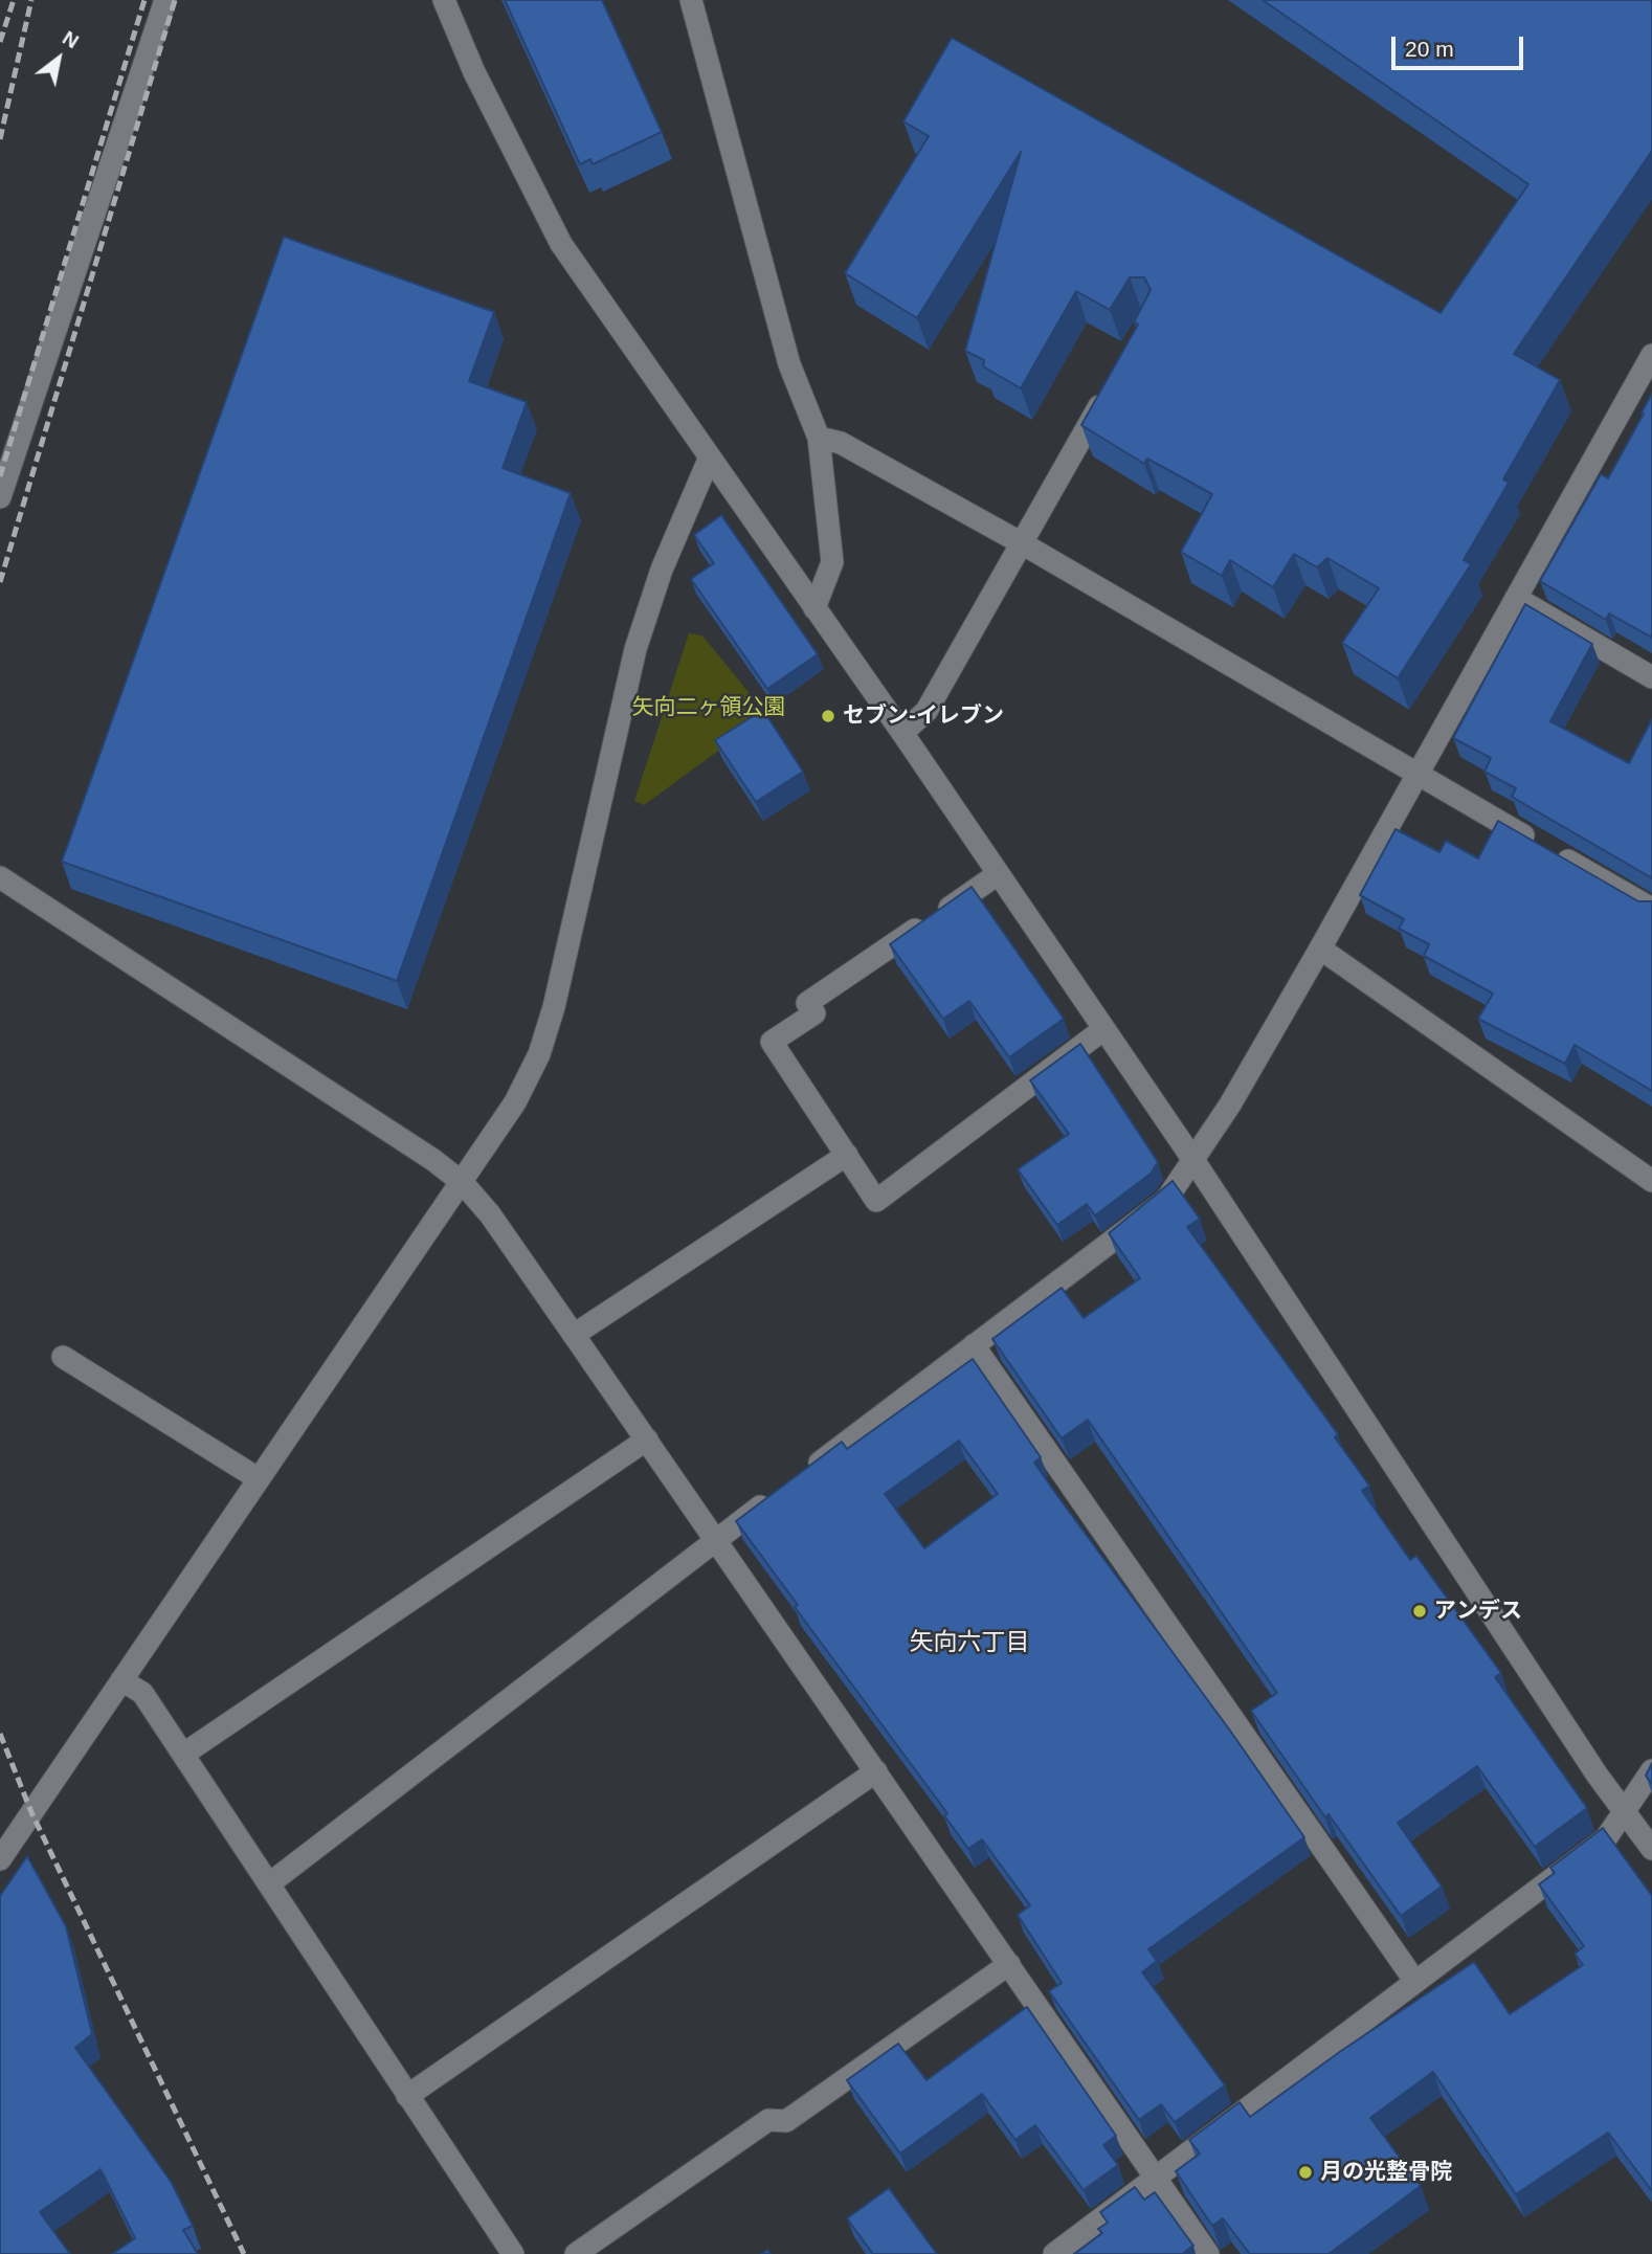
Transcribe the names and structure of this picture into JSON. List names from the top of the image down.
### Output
{
  "districts": ["矢向六丁目"],
  "parks": ["矢向二ヶ領公園"],
  "places": ["セブン-イレブン", "アンデス", "月の光整骨院"],
  "scale_bar": "20 m",
  "north": "top right"
}
